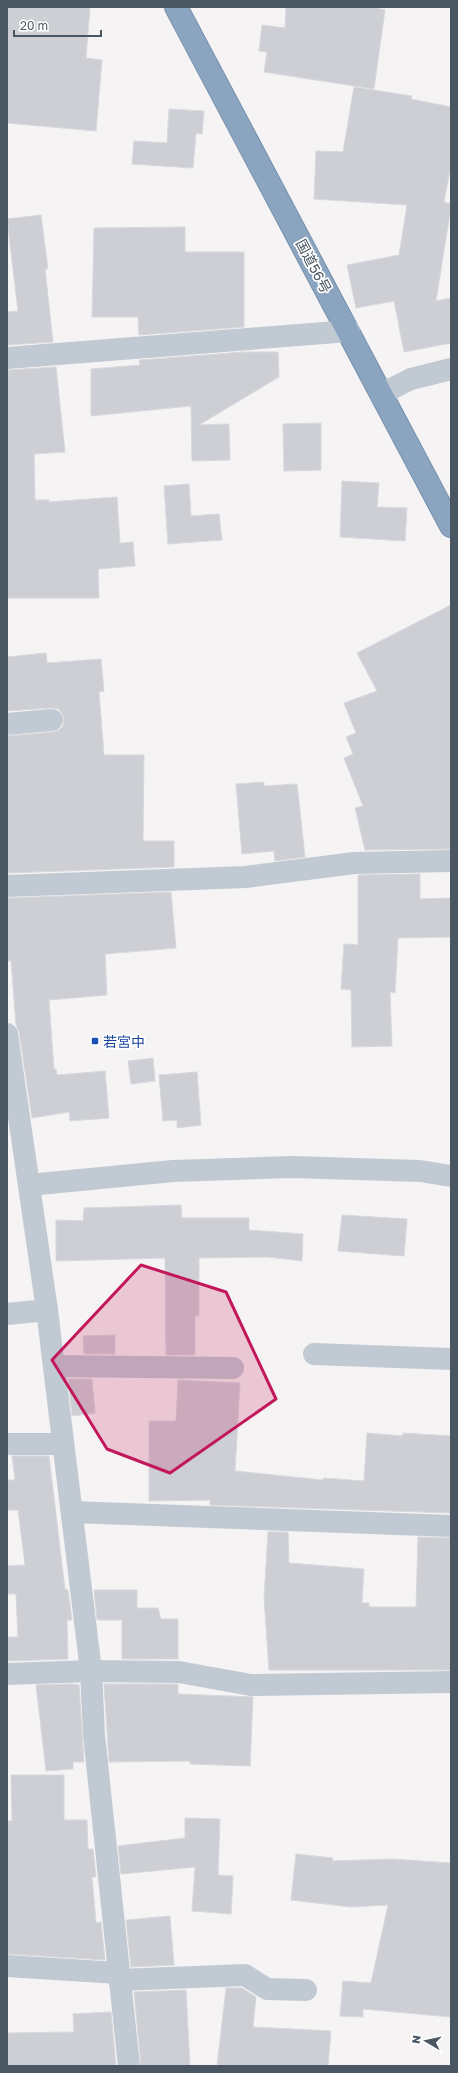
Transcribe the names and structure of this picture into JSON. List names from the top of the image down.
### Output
{
  "streets": {
    "highway": ["国道56号"]
  },
  "places": {
    "transit": ["若宮中"]
  },
  "scale_bar": "20 m",
  "north": "left"
}
